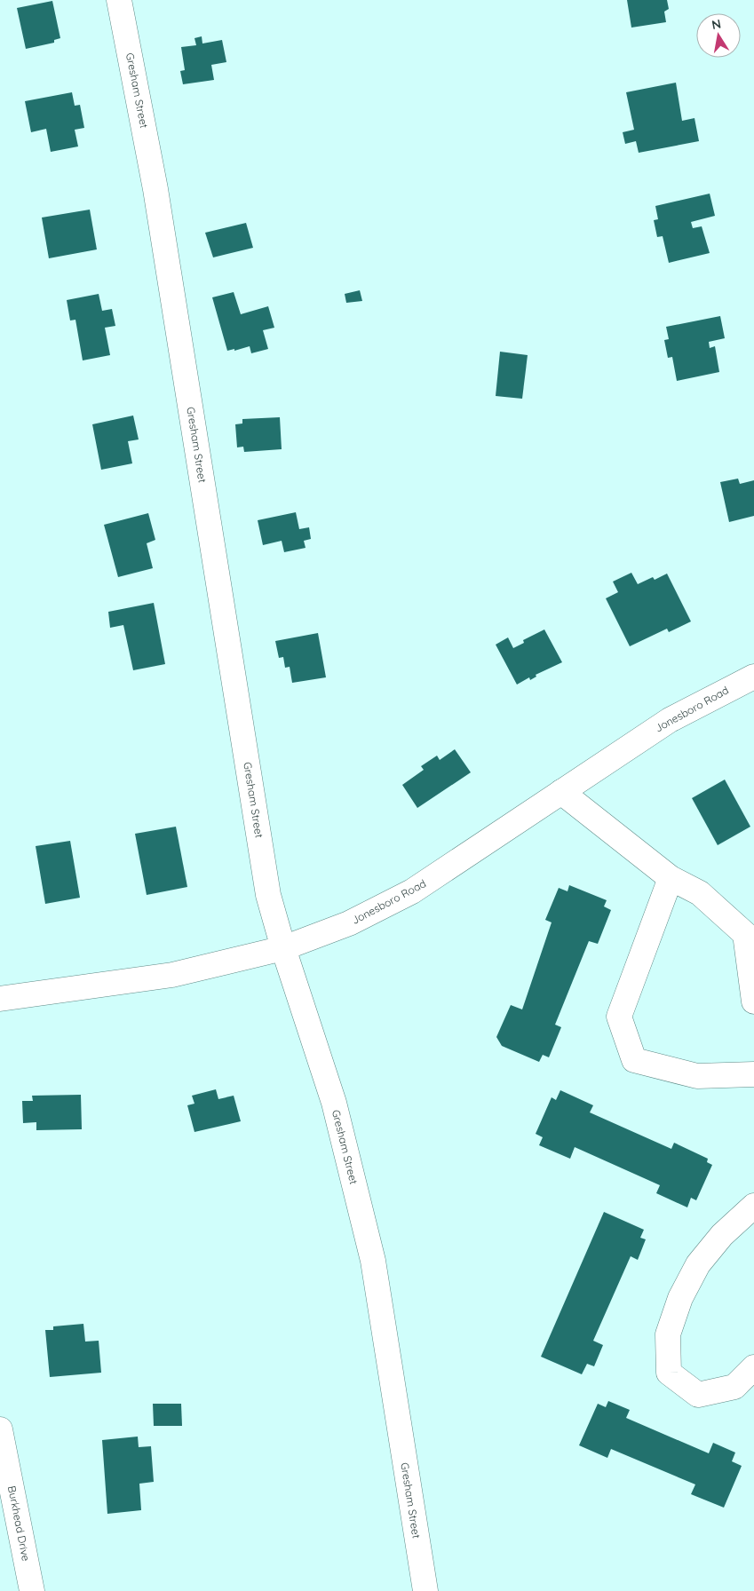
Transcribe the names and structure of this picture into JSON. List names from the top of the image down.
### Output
{
  "streets": {
    "street": ["Gresham Street", "Jonesboro Road", "Burkhead Drive"]
  },
  "crossings": [
    ["Gresham Street", "Jonesboro Road"]
  ],
  "north": "top"
}
